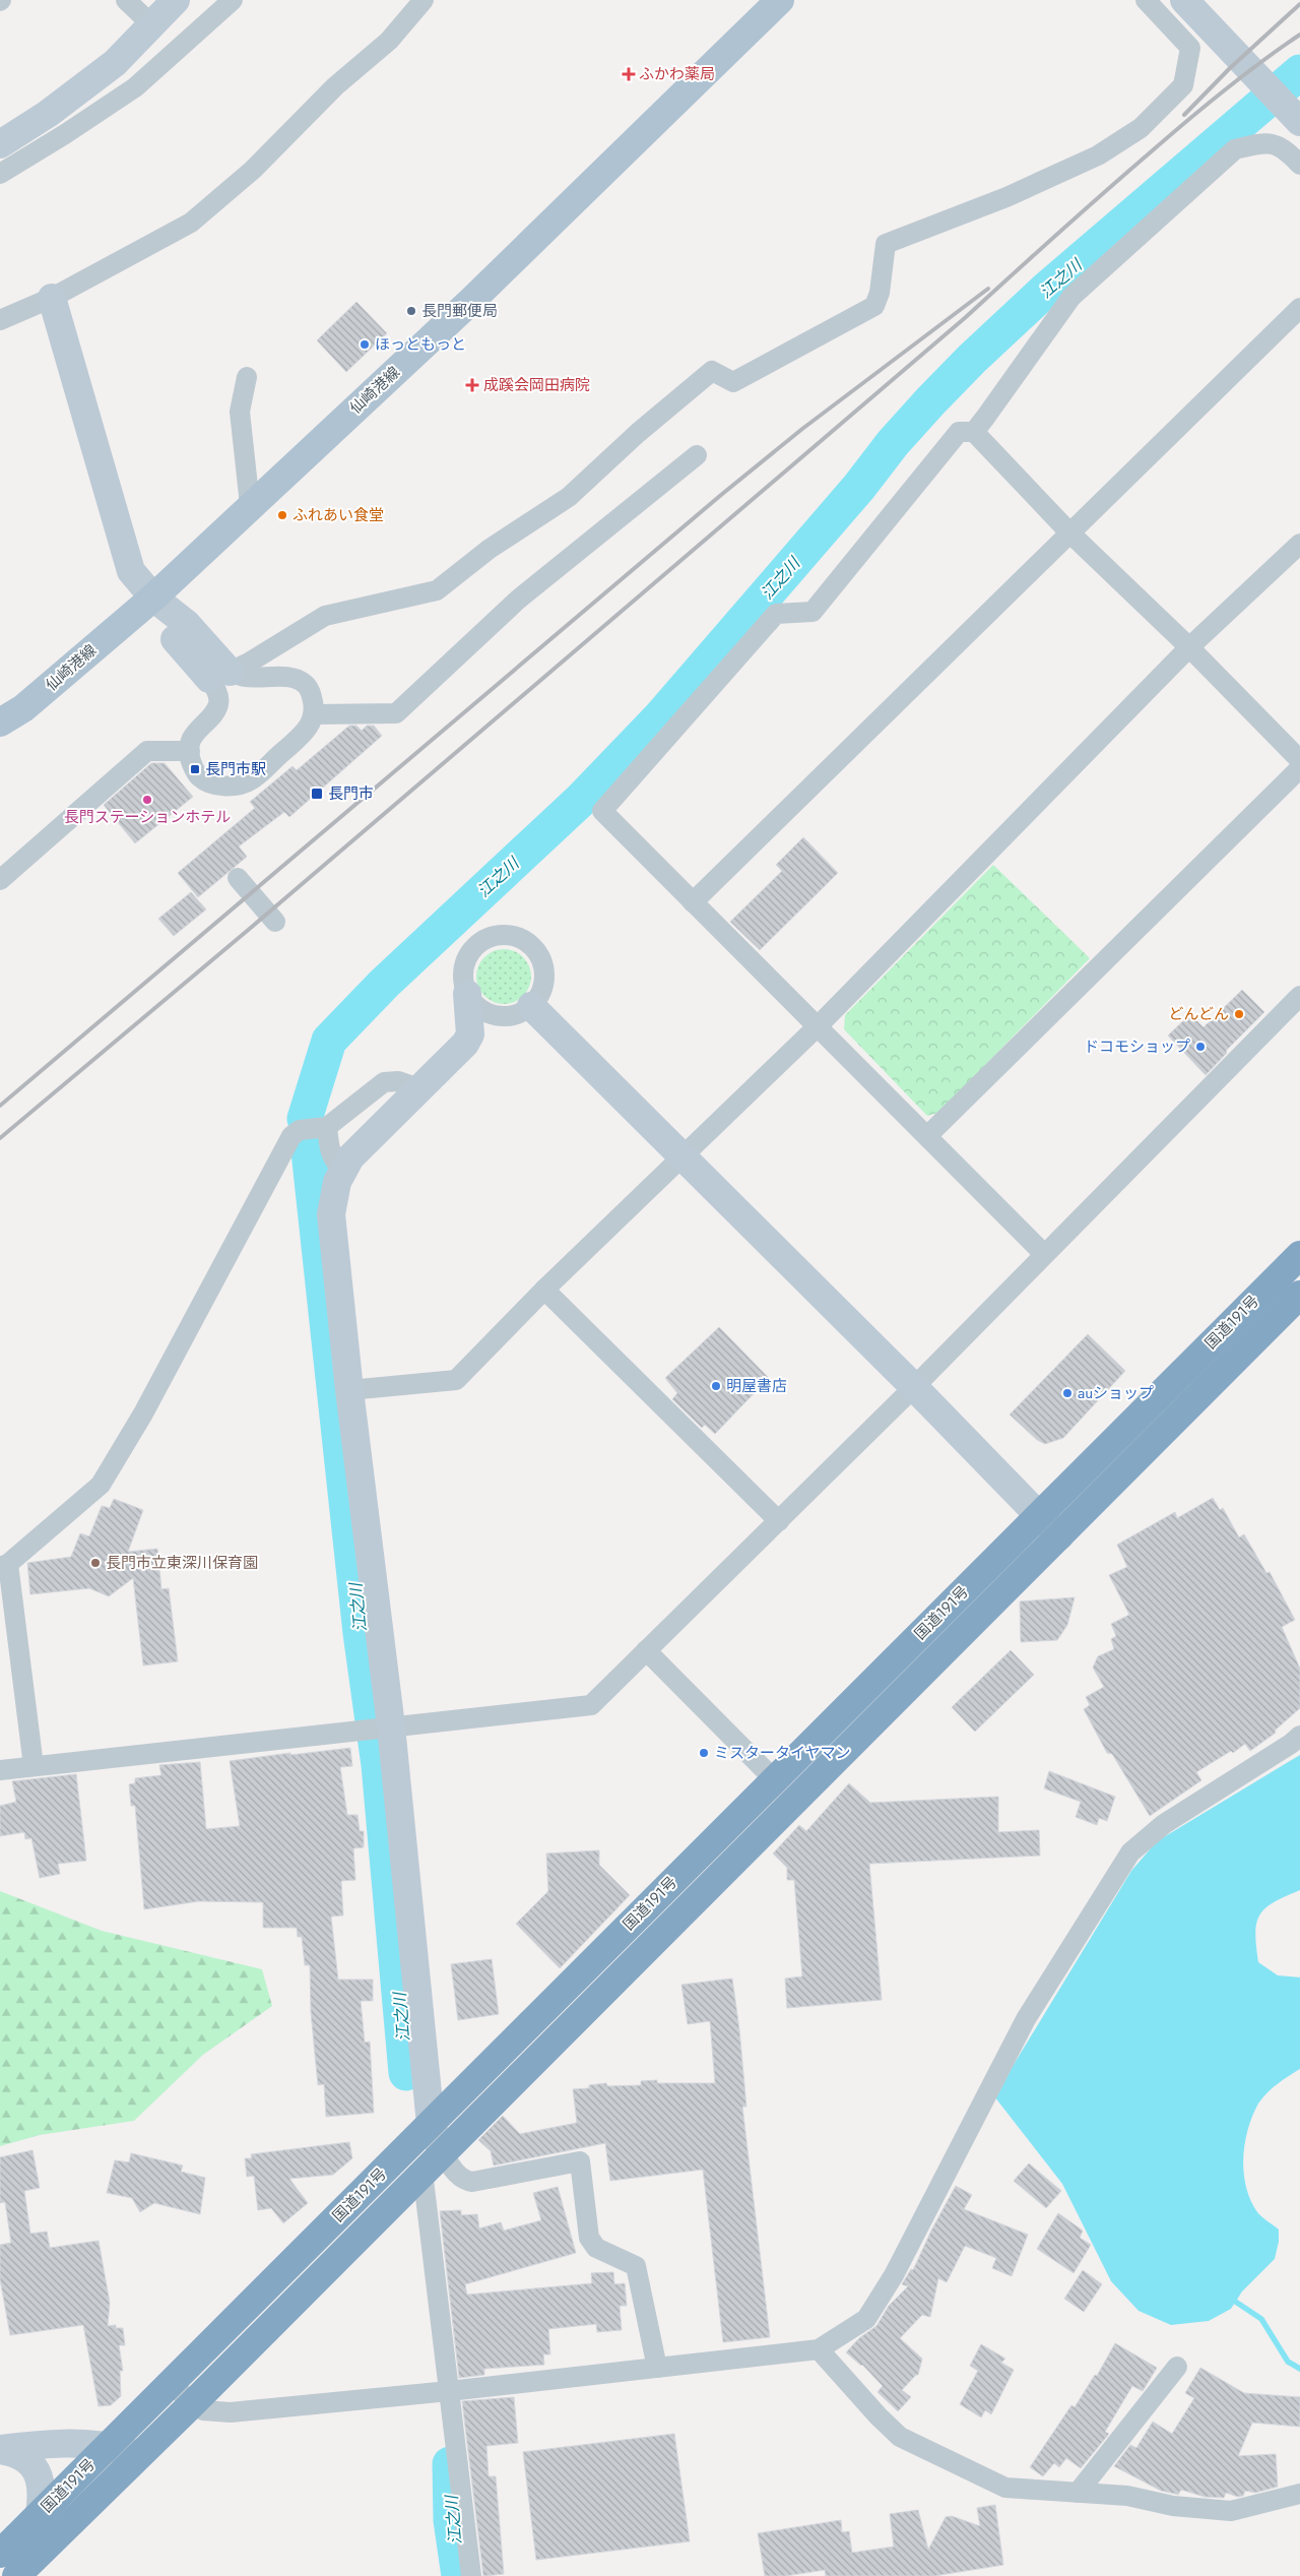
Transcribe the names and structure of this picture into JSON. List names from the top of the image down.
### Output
{
  "streets": {
    "highway": ["国道191号"],
    "main road": ["仙崎港線"]
  },
  "water": ["江之川"],
  "places": {
    "health": ["ふかわ薬局", "成蹊会岡田病院"],
    "other": [
      "長門郵便局",
      "ほっともっと",
      "ふれあい食堂",
      "長門ステーションホテル",
      "どんどん",
      "ドコモショップ",
      "明屋書店",
      "auショップ",
      "長門市立東深川保育園",
      "ミスタータイヤマン"
    ],
    "transit": ["長門市駅", "長門市"]
  }
}
